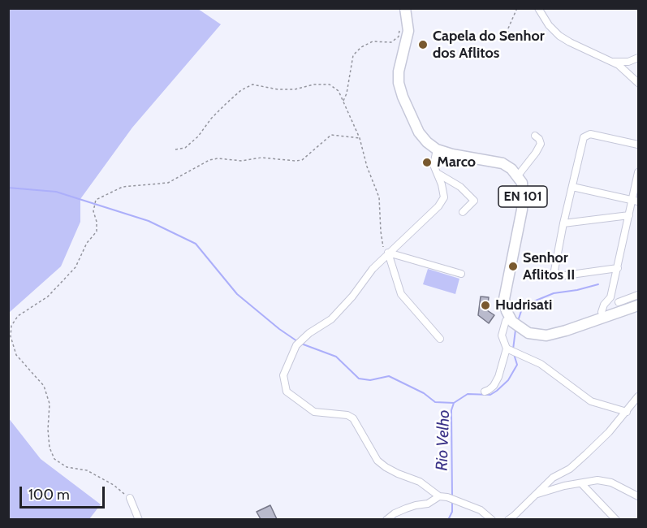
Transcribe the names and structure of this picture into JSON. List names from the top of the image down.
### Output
{
  "streets": {
    "main road": ["EN 101"]
  },
  "water": ["Rio Velho"],
  "places": [
    "Capela do Senhor dos Aflitos",
    "Marco",
    "Senhor Aflitos II",
    "Hudrisati"
  ],
  "scale_bar": "100 m"
}
